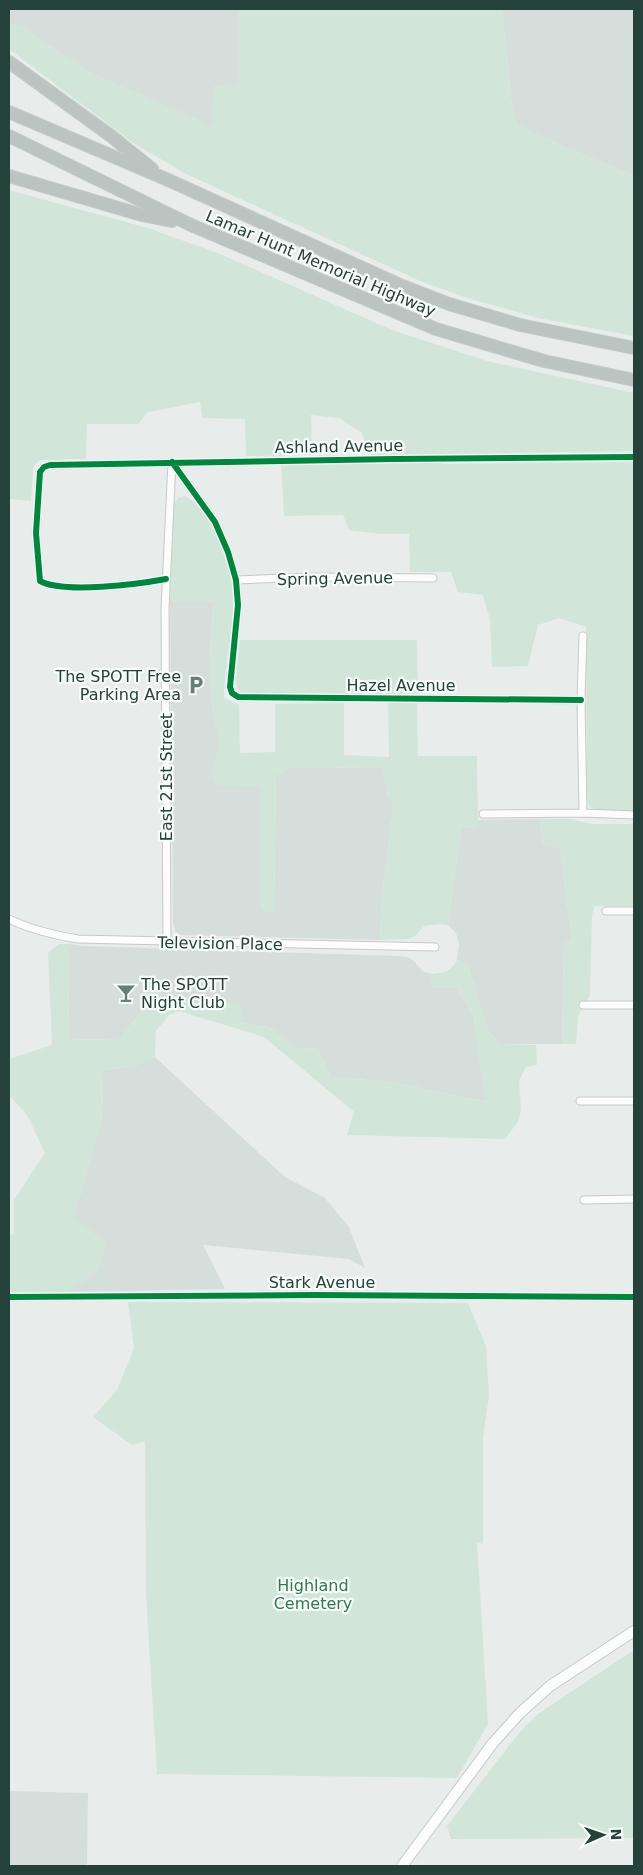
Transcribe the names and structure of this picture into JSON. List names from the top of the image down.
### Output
{
  "streets": {
    "highway": ["Lamar Hunt Memorial Highway"],
    "street": [
      "Ashland Avenue",
      "Spring Avenue",
      "Hazel Avenue",
      "East 21st Street",
      "Television Place",
      "Stark Avenue"
    ]
  },
  "crossings": [
    ["Ashland Avenue", "East 21st Street"],
    ["Spring Avenue", "Hazel Avenue"],
    ["East 21st Street", "Television Place"]
  ],
  "parks": ["Highland Cemetery"],
  "places": {
    "parking": ["The SPOTT Free Parking Area"],
    "bar": ["The SPOTT Night Club"]
  },
  "north": "right"
}
